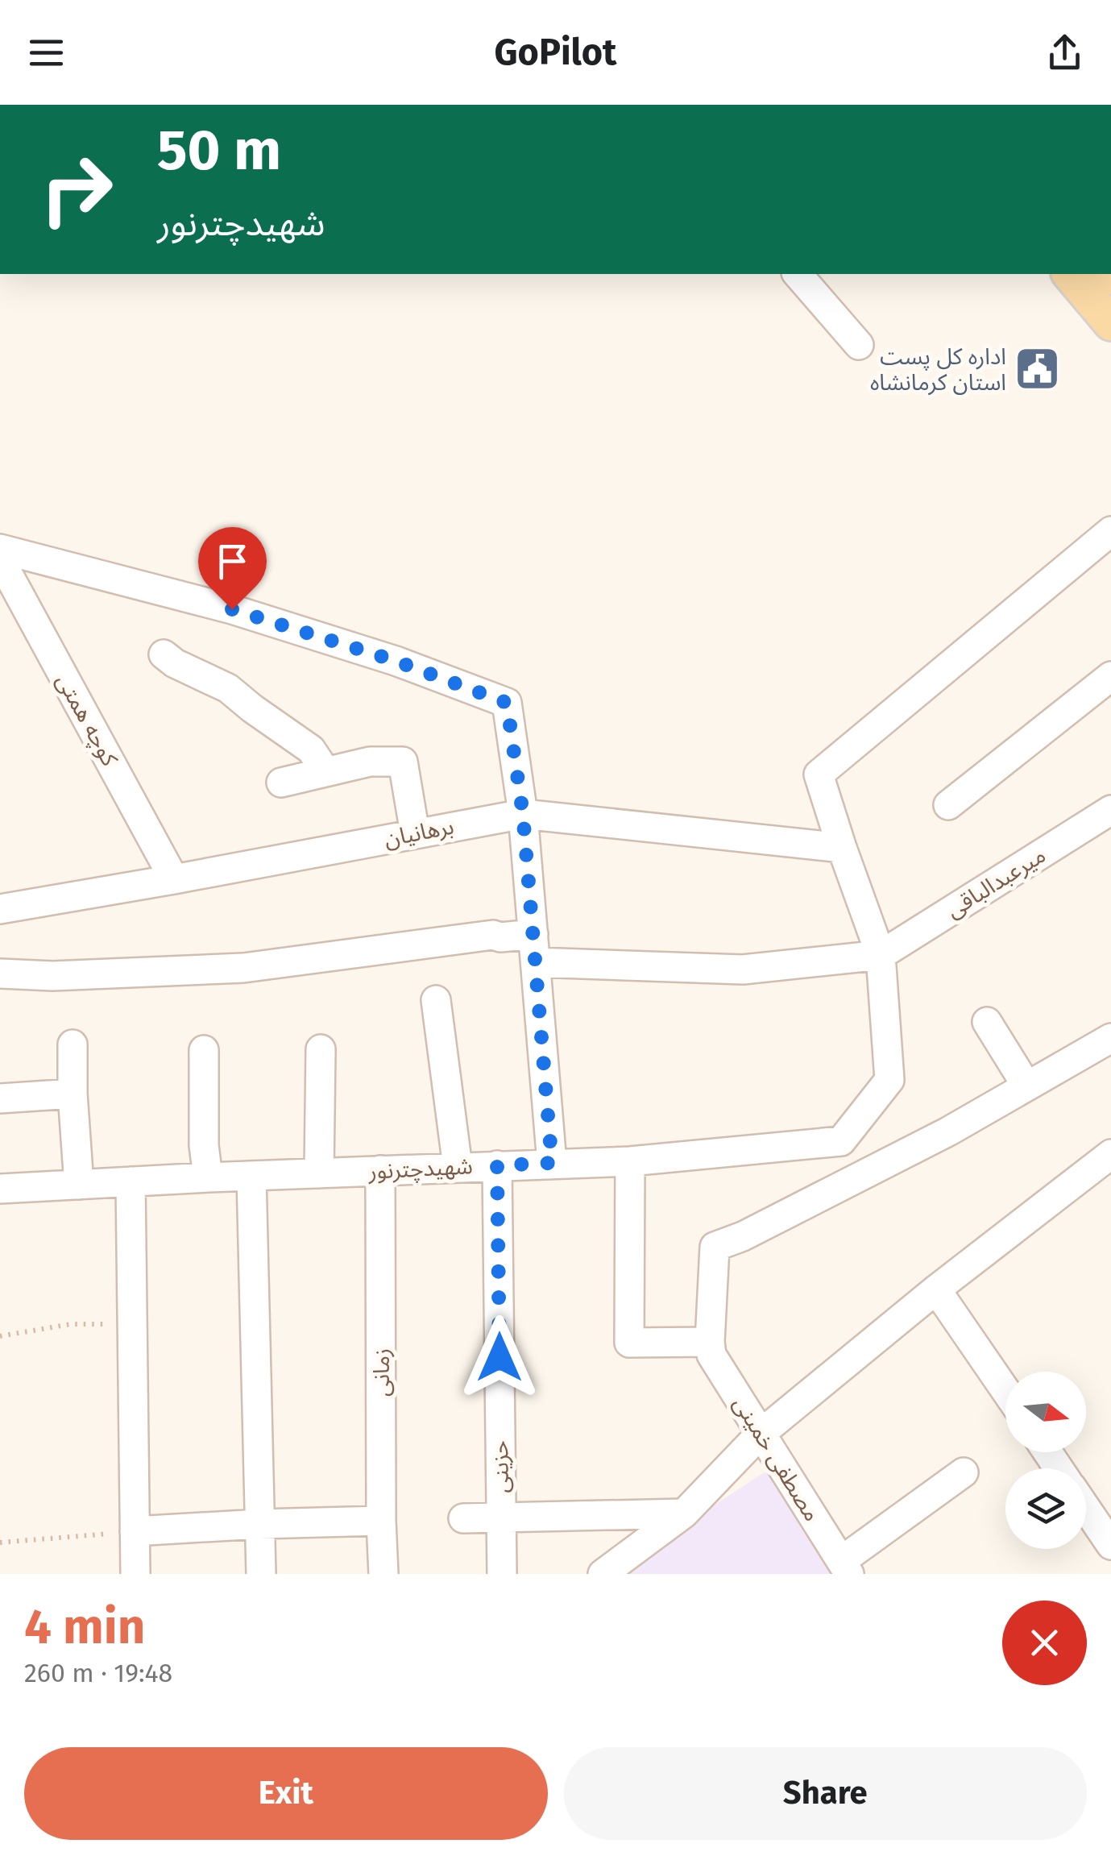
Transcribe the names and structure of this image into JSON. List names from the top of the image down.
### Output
{
  "streets": {
    "street": [
      "کوچه همتی",
      "برهانیان",
      "میرعبدالباقی",
      "شهیدچترنور",
      "زمانی",
      "مصطفی خمینی",
      "حزینی"
    ]
  },
  "crossings": [
    ["کوچه همتی", "برهانیان"],
    ["میرعبدالباقی", "شهیدچترنور"],
    ["شهیدچترنور", "زمانی"],
    ["شهیدچترنور", "حزینی"]
  ],
  "places": {
    "public building": ["اداره کل پست استان کرمانشاه"]
  },
  "north": "right",
  "page": {
    "header": "GoPilot",
    "turn": ["50 m", "شهیدچترنور"],
    "heading": ["4 min", "260 m · 19:48"],
    "buttons": ["Exit", "Share"]
  }
}
